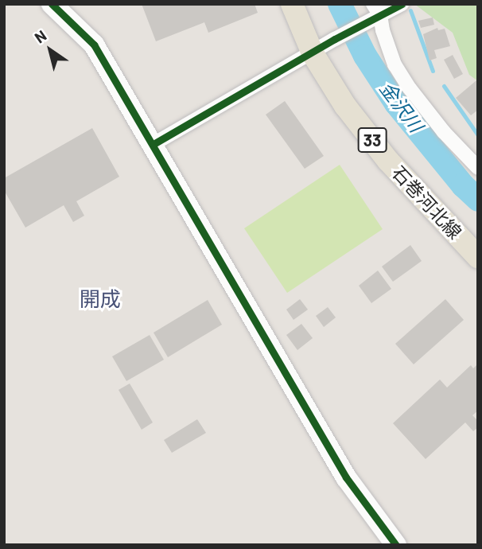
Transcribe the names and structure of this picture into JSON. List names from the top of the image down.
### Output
{
  "streets": {
    "main road": ["33", "石巻河北線"]
  },
  "districts": ["開成"],
  "water": ["金沢川"],
  "north": "top left"
}
